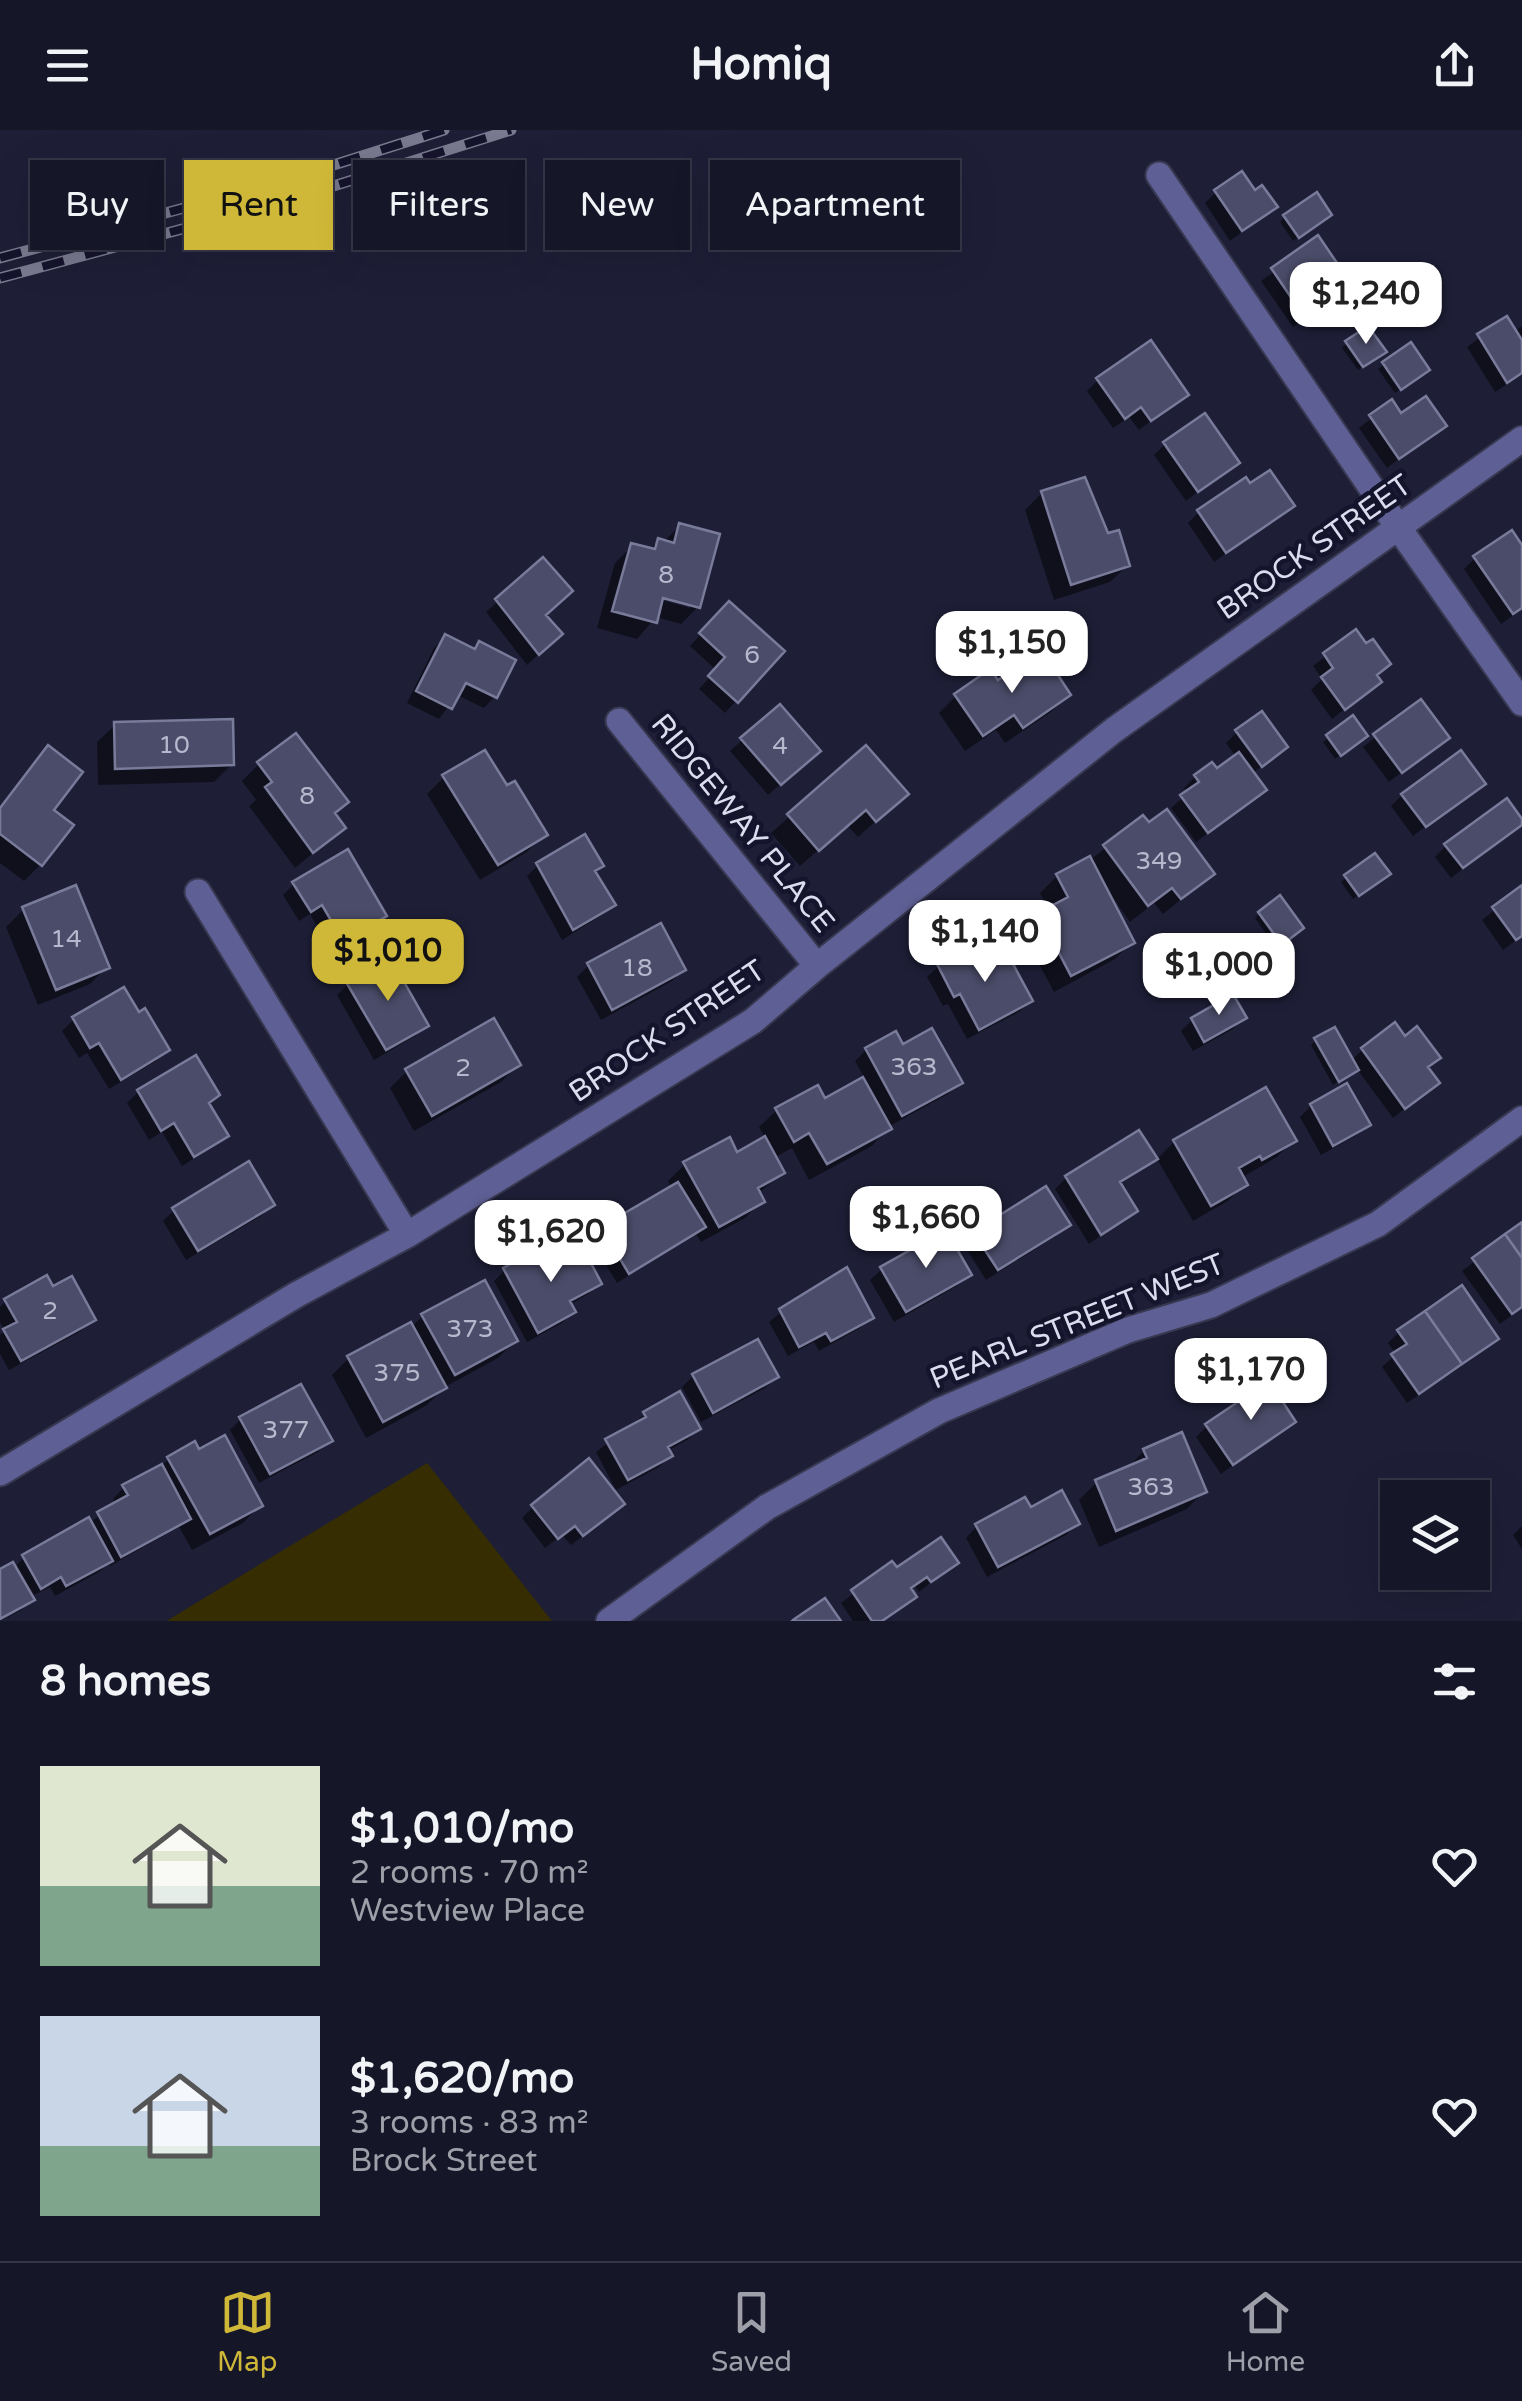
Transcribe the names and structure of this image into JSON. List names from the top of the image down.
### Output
{
  "streets": {
    "street": ["BROCK STREET", "RIDGEWAY PLACE", "PEARL STREET WEST"]
  },
  "crossings": [
    ["BROCK STREET", "RIDGEWAY PLACE"]
  ],
  "house_numbers": [
    "8",
    "6",
    "10",
    "4",
    "8",
    "349",
    "14",
    "18",
    "363",
    "2",
    "2",
    "373",
    "375",
    "377",
    "363"
  ],
  "page": {
    "header": "Homiq",
    "chip": [
      "Buy",
      "Rent",
      "Filters",
      "New",
      "Apartment"
    ],
    "price": [
      "$1,240",
      "$1,150",
      "$1,140",
      "$1,010",
      "$1,000",
      "$1,660",
      "$1,620",
      "$1,170"
    ],
    "heading": "8 homes",
    "list": [
      {
        "name": "$1,010/mo",
        "note": "2 rooms · 70 m² · Westview Place"
      },
      {
        "name": "$1,620/mo",
        "note": "3 rooms · 83 m² · Brock Street"
      }
    ],
    "tabs": ["Map", "Saved", "Home"]
  }
}
